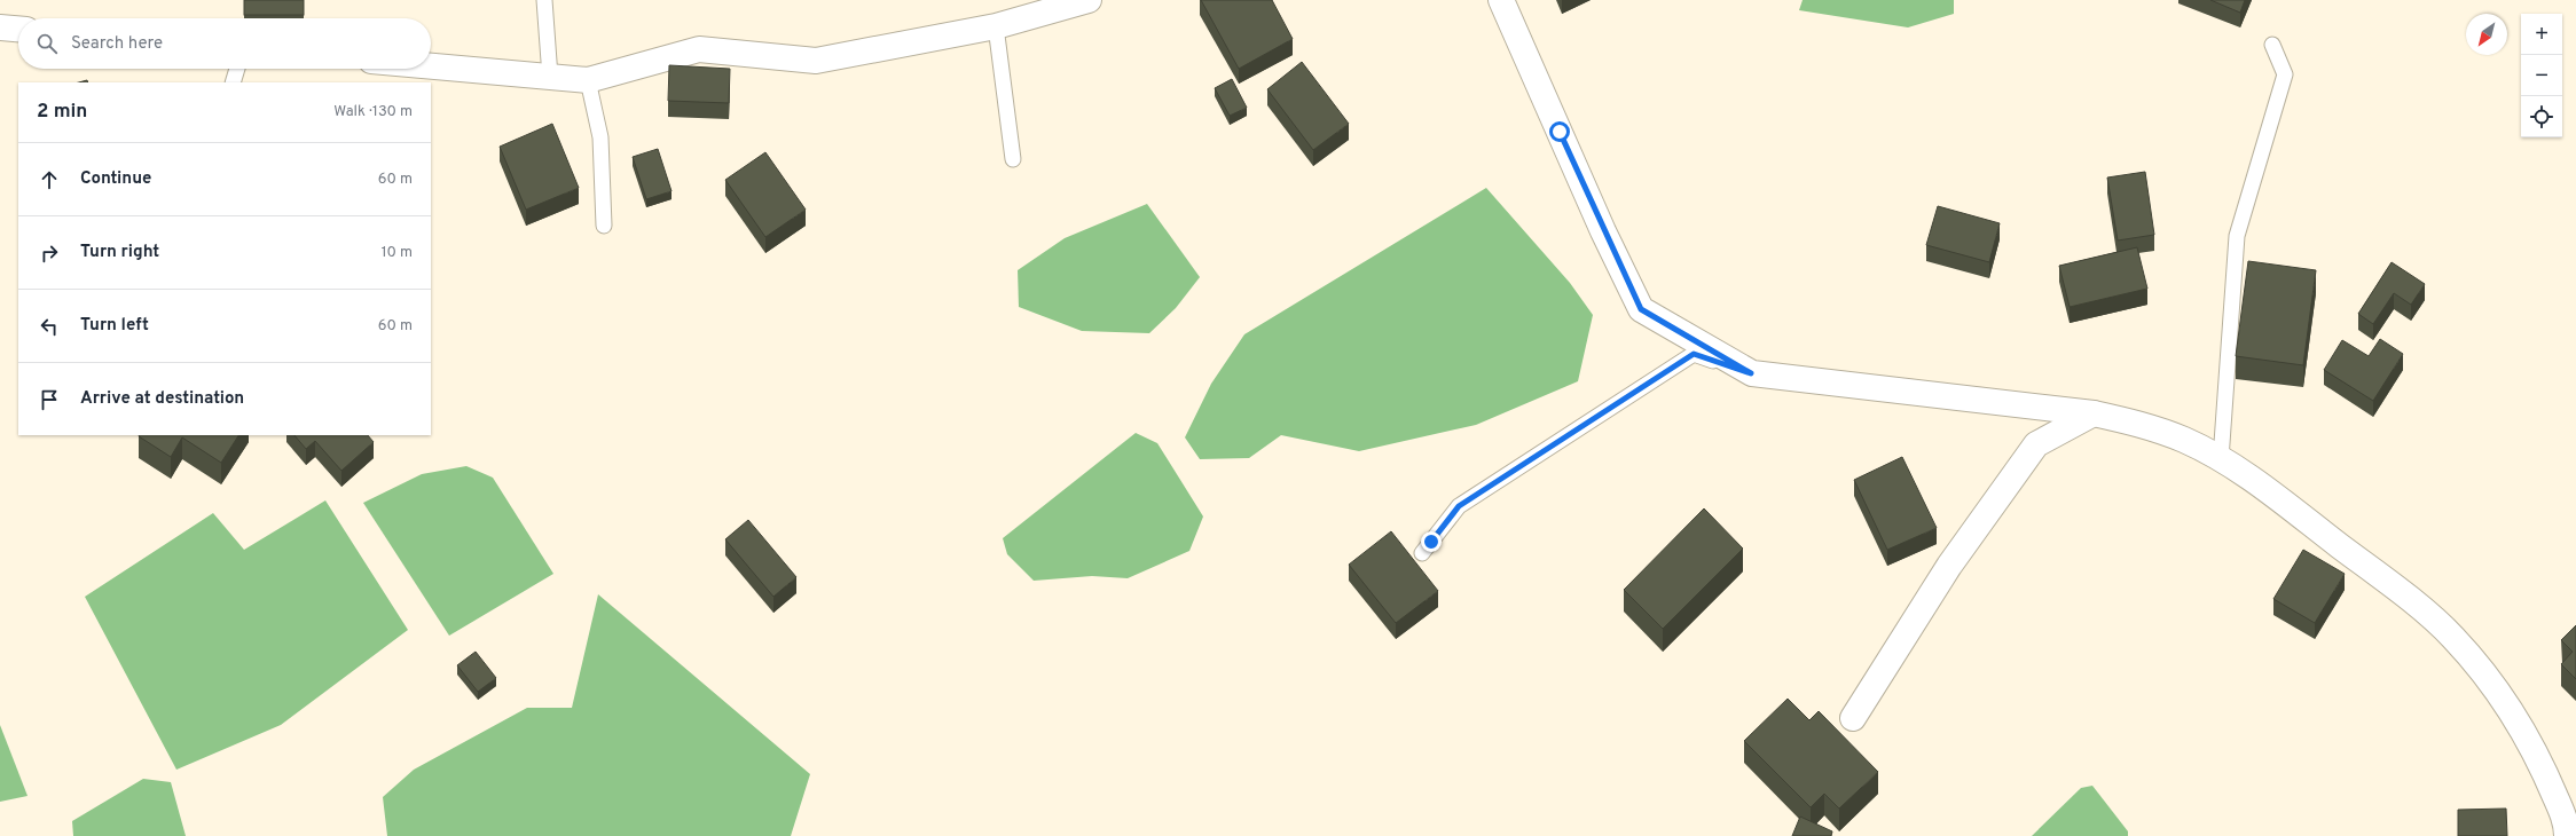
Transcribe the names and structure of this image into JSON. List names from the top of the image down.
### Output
{
  "north": "bottom left",
  "page": {
    "map_buttons": ["+", "−"],
    "search": "Search here",
    "heading": ["2 min", "Walk · 130 m"],
    "list": [
      ["Continue", "60 m"],
      ["Turn right", "10 m"],
      ["Turn left", "60 m"],
      "Arrive at destination"
    ]
  }
}
